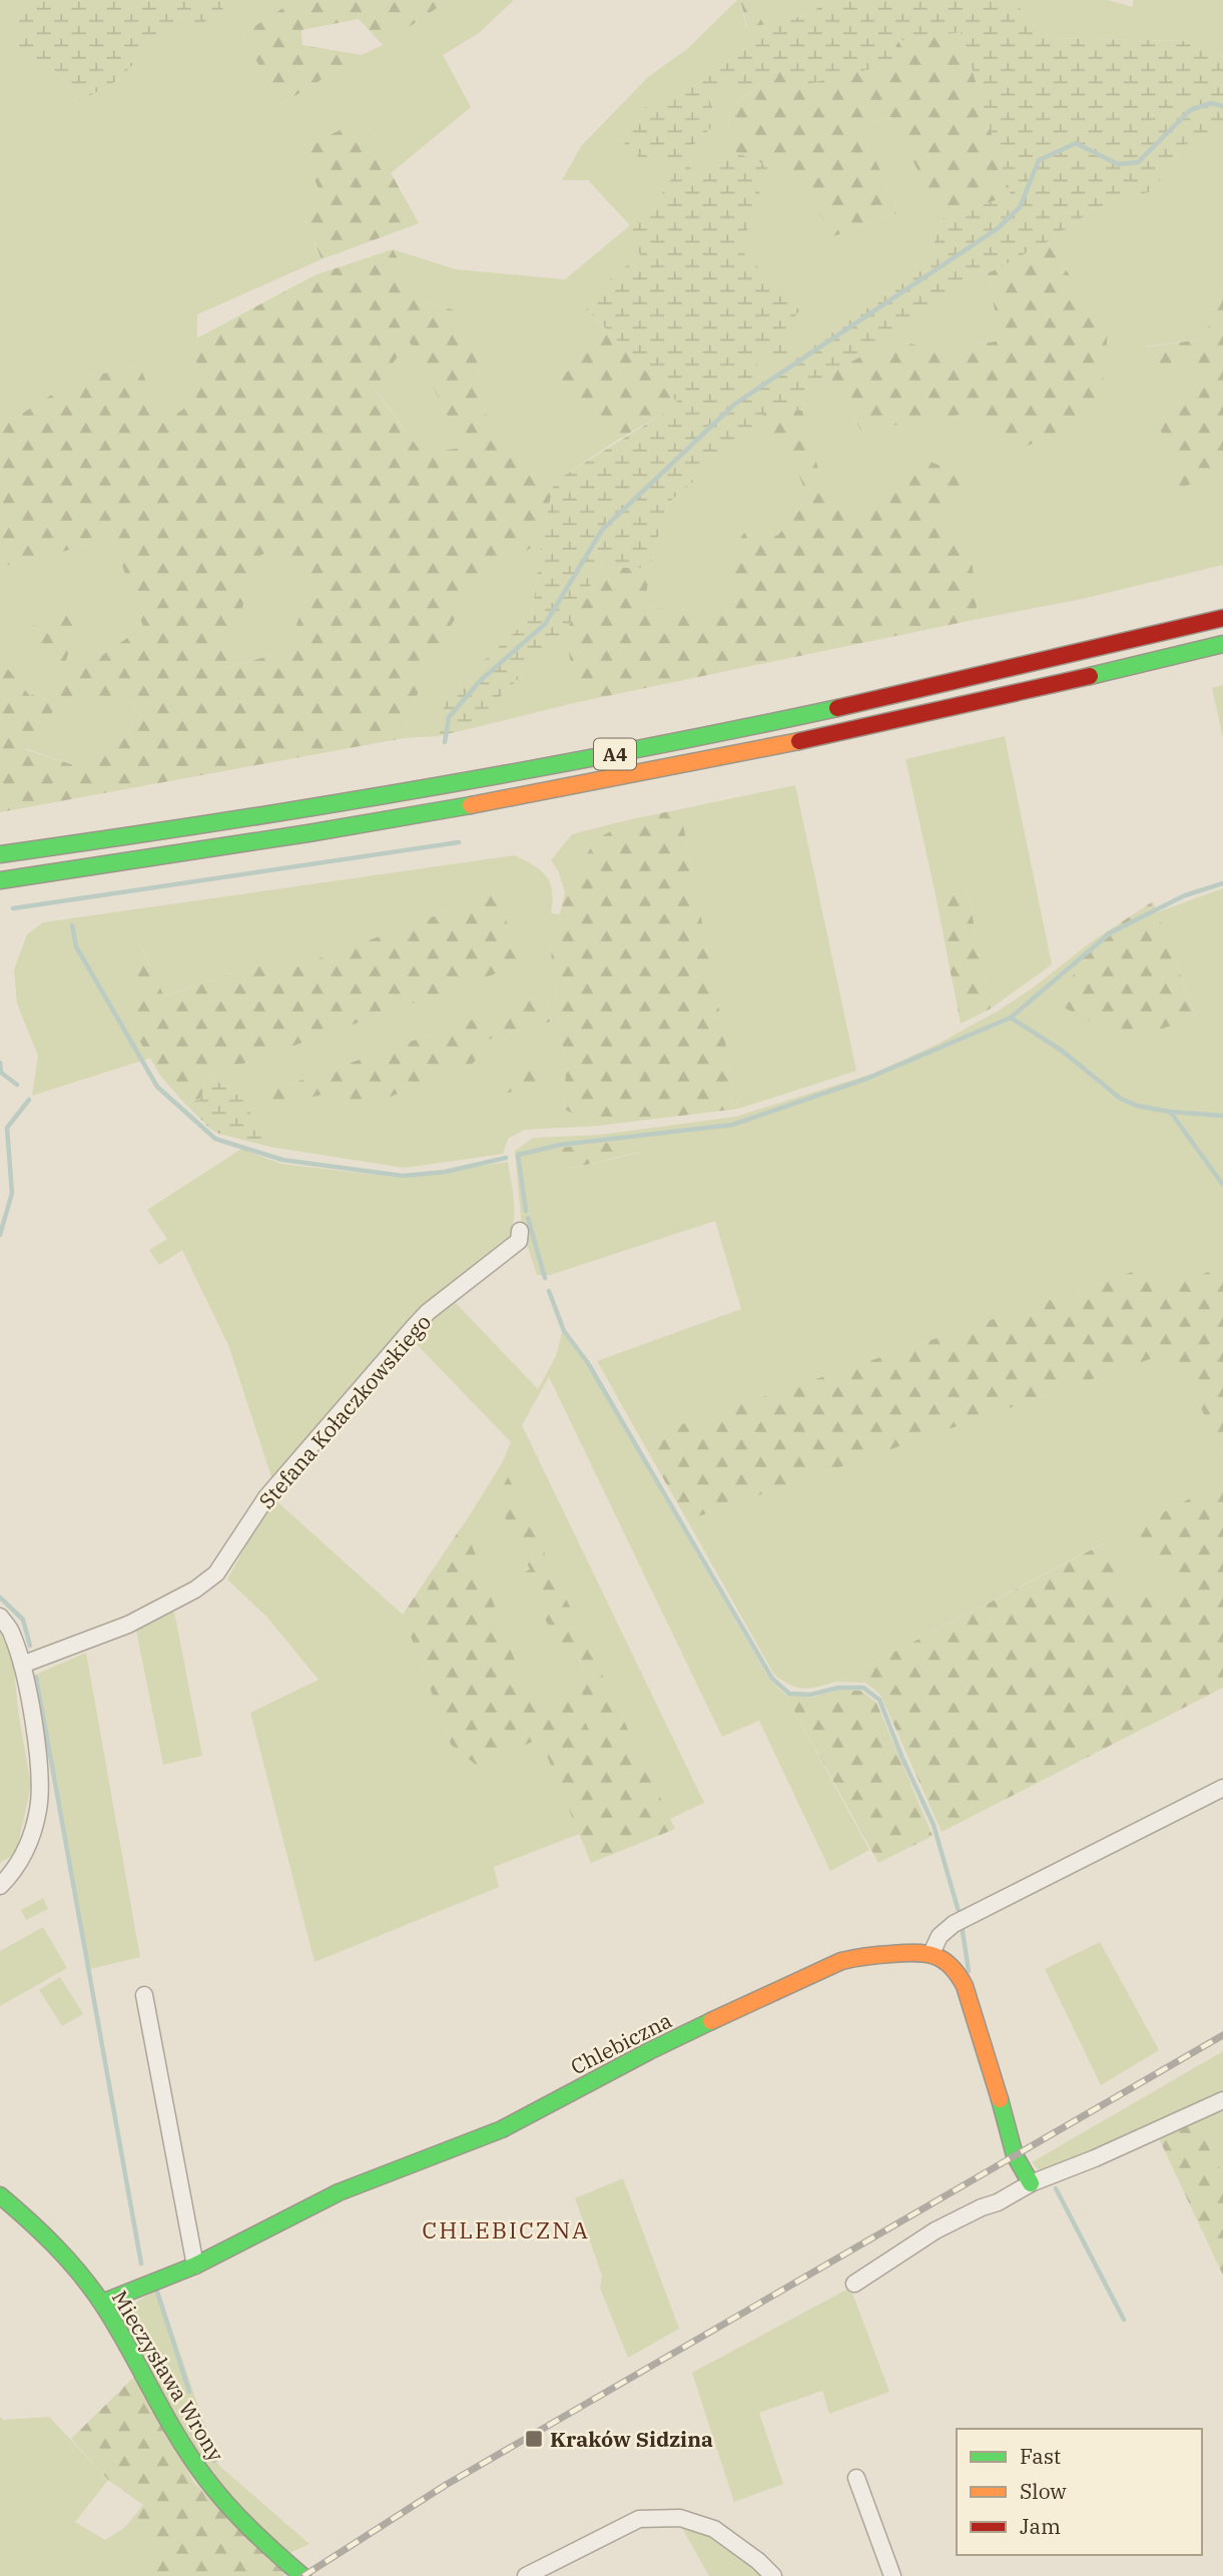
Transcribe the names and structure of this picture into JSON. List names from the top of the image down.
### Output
{
  "streets": {
    "main road": ["A4", "Chlebiczna", "Mieczysława Wrony"],
    "street": ["Stefana Kołaczkowskiego"]
  },
  "crossings": [
    ["Chlebiczna", "Mieczysława Wrony"]
  ],
  "districts": ["CHLEBICZNA"],
  "places": {
    "transit": ["Kraków Sidzina"]
  },
  "legend": ["Fast", "Slow", "Jam"]
}
